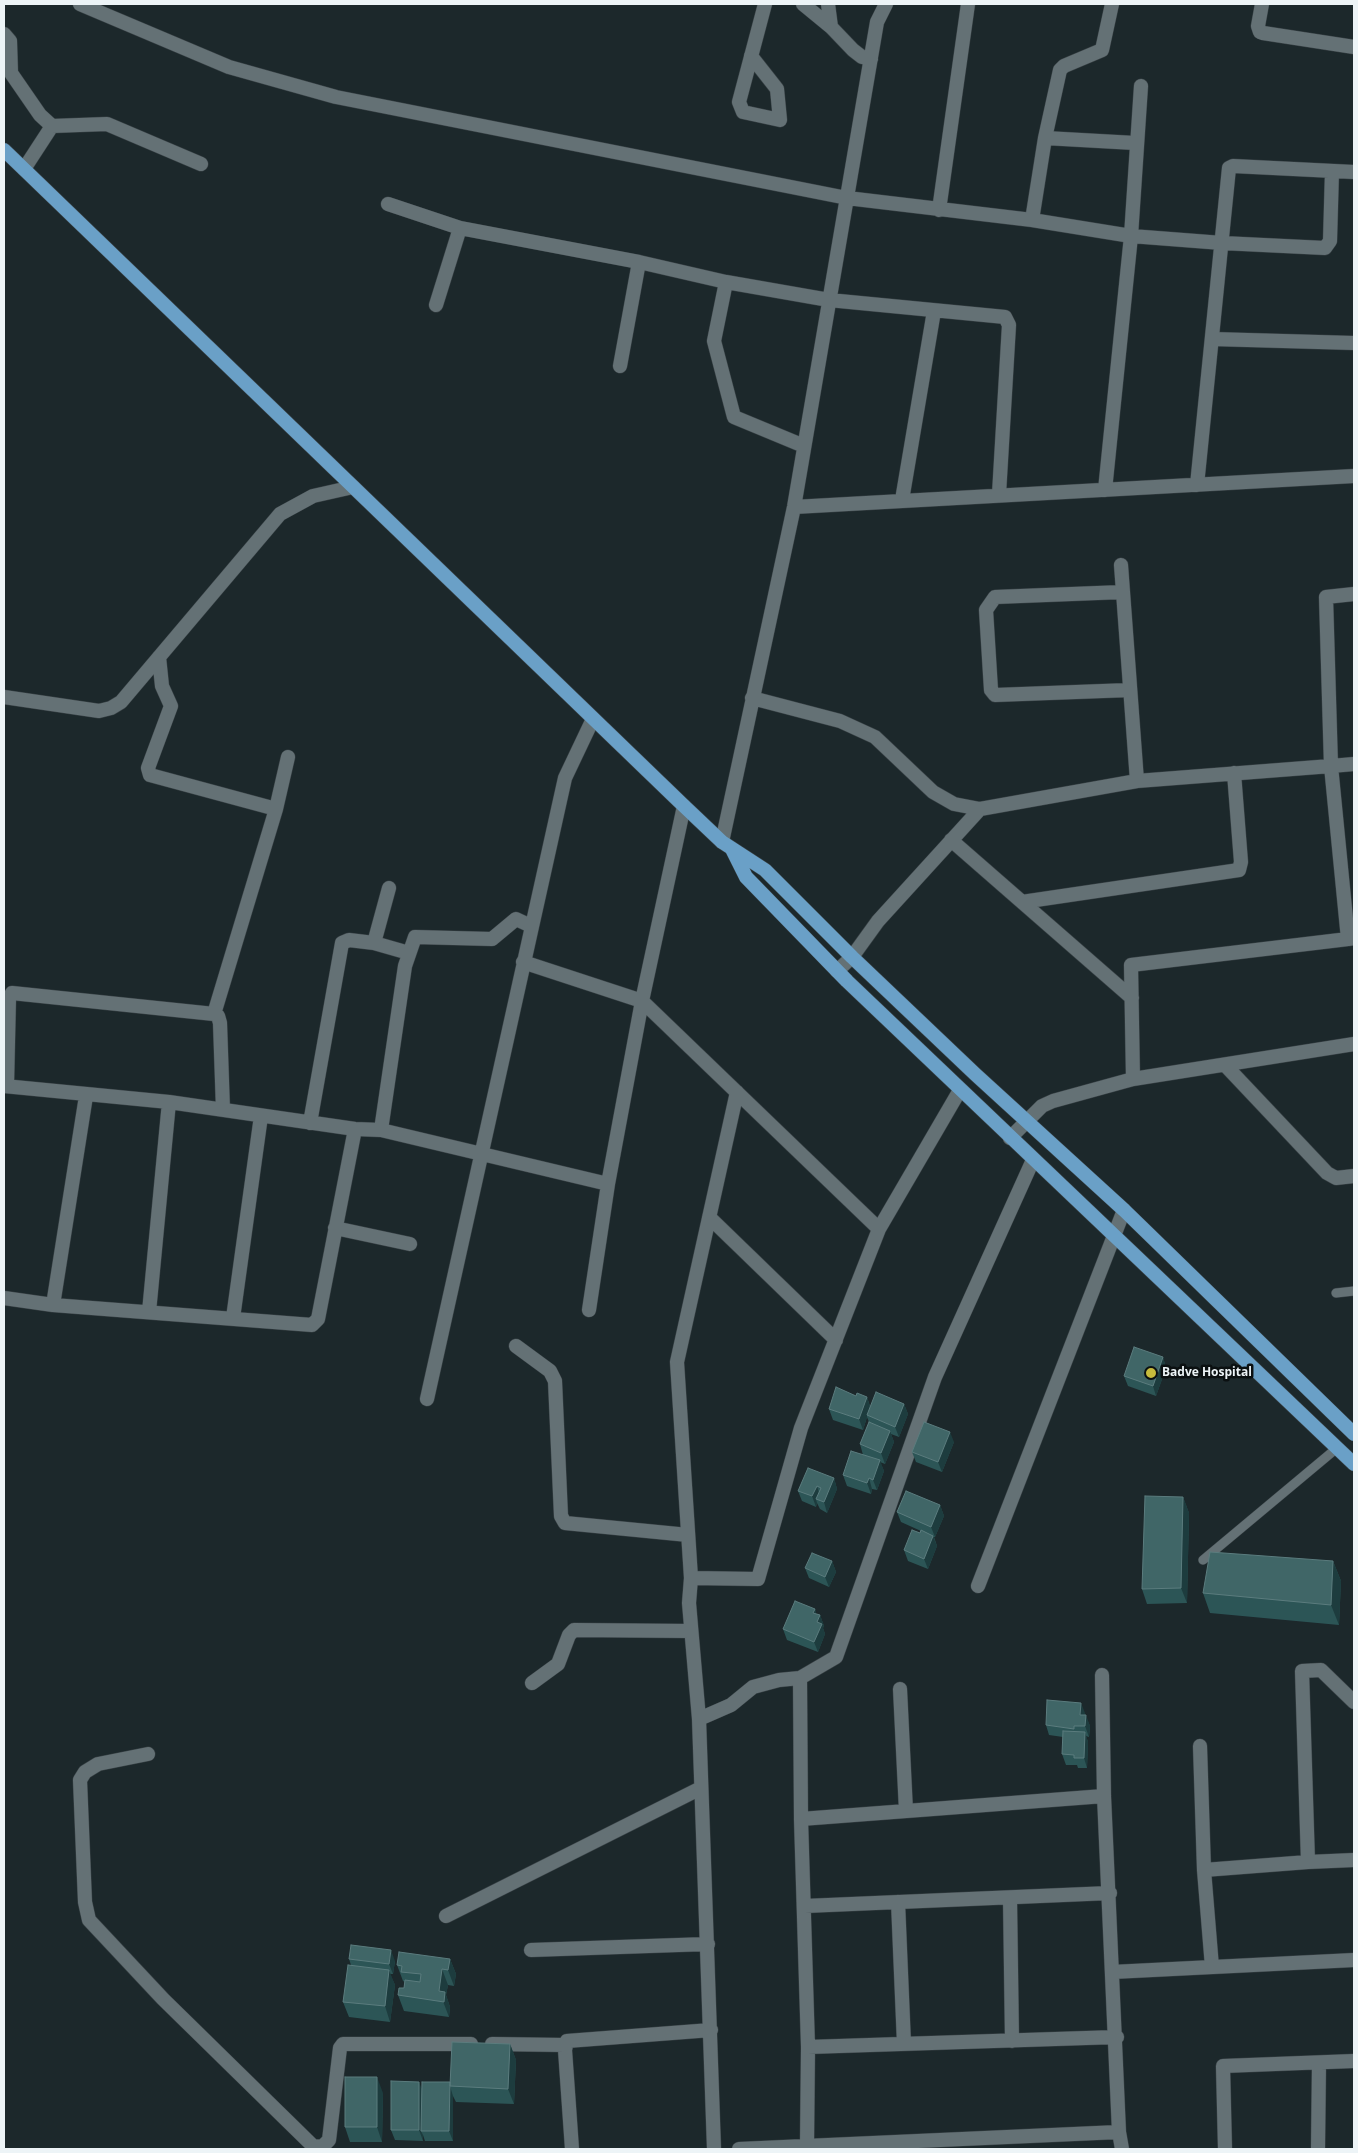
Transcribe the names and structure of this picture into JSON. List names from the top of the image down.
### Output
{
  "places": ["Badve Hospital"]
}
